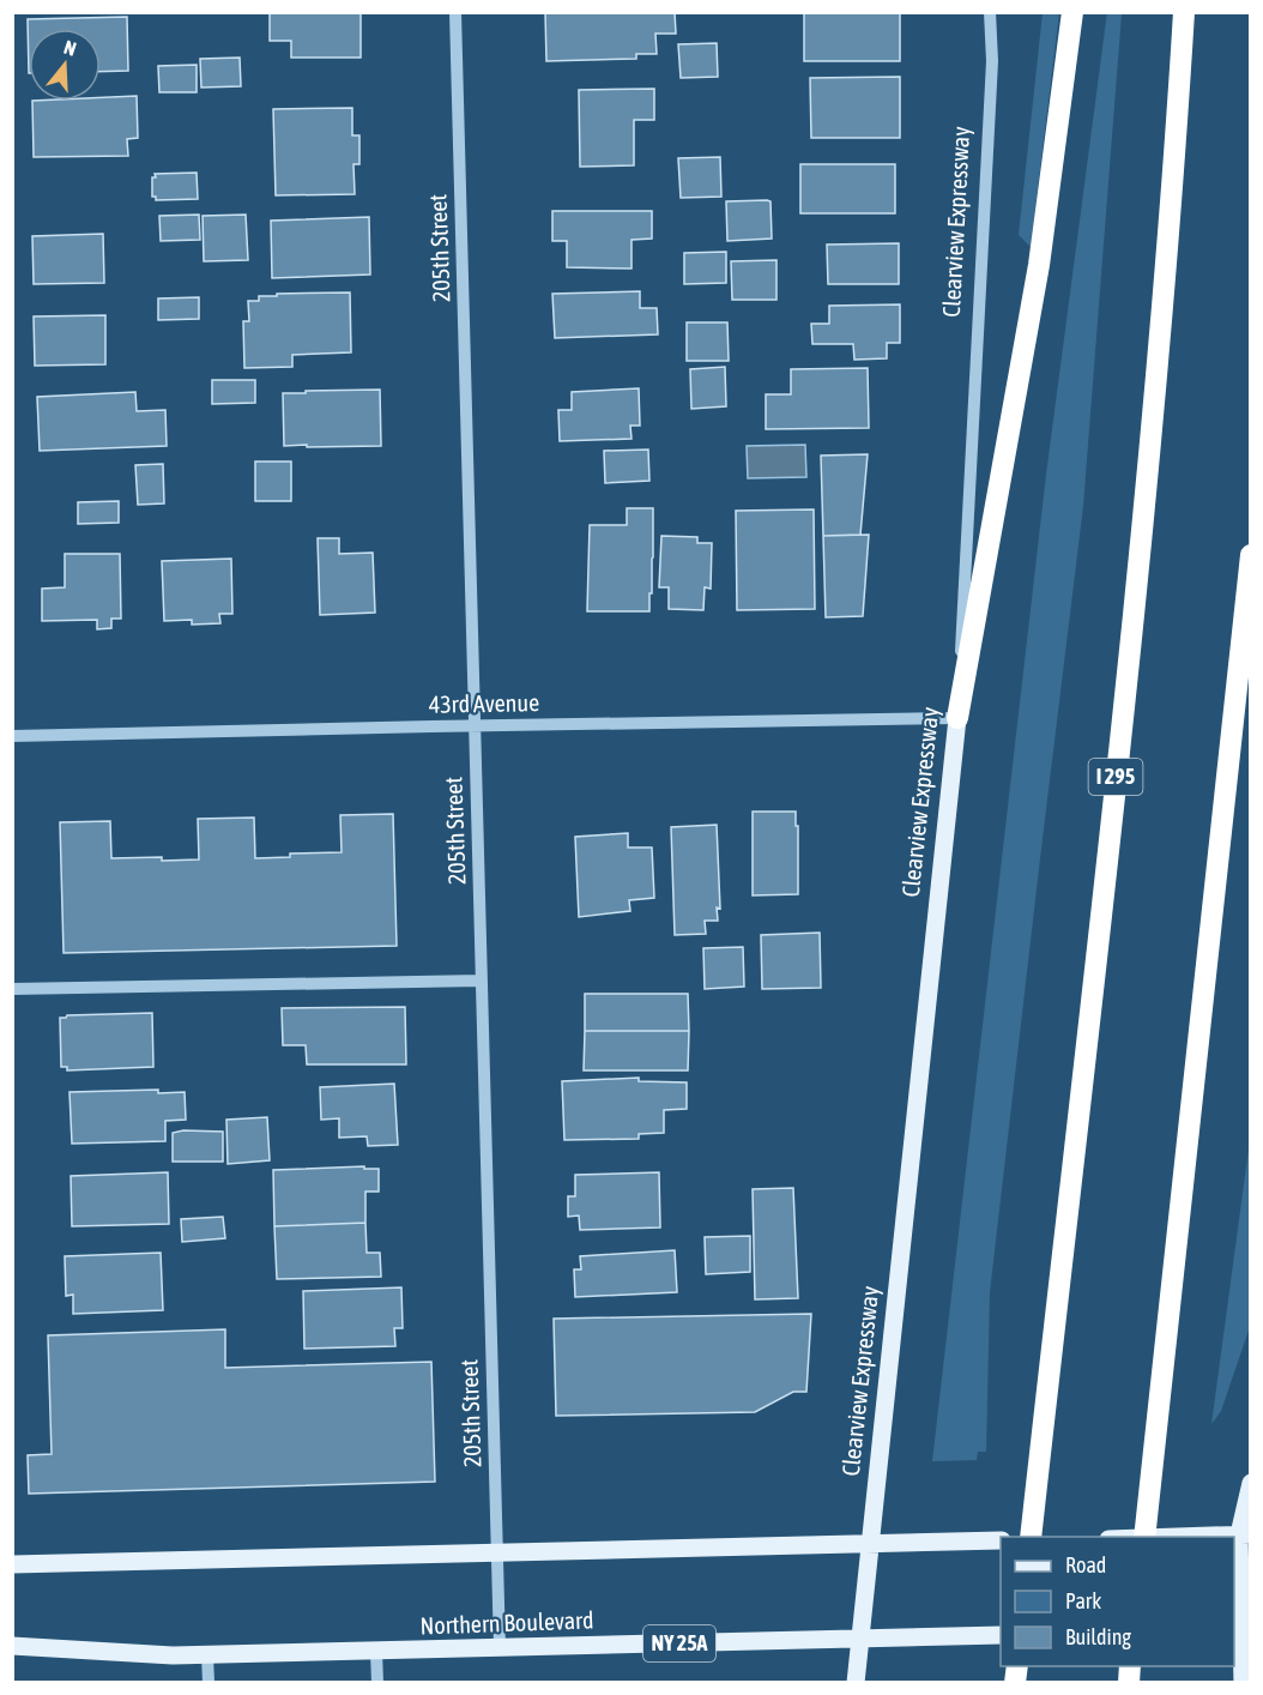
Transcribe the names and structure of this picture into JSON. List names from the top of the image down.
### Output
{
  "streets": {
    "highway": ["I 295"],
    "main road": ["Clearview Expressway", "Northern Boulevard", "NY 25A"],
    "street": ["205th Street", "43rd Avenue"]
  },
  "crossings": [
    ["Clearview Expressway", "43rd Avenue"],
    ["Clearview Expressway", "Northern Boulevard"],
    ["205th Street", "43rd Avenue"],
    ["205th Street", "Northern Boulevard"]
  ],
  "legend": ["Road", "Park", "Building"],
  "north": "top"
}
